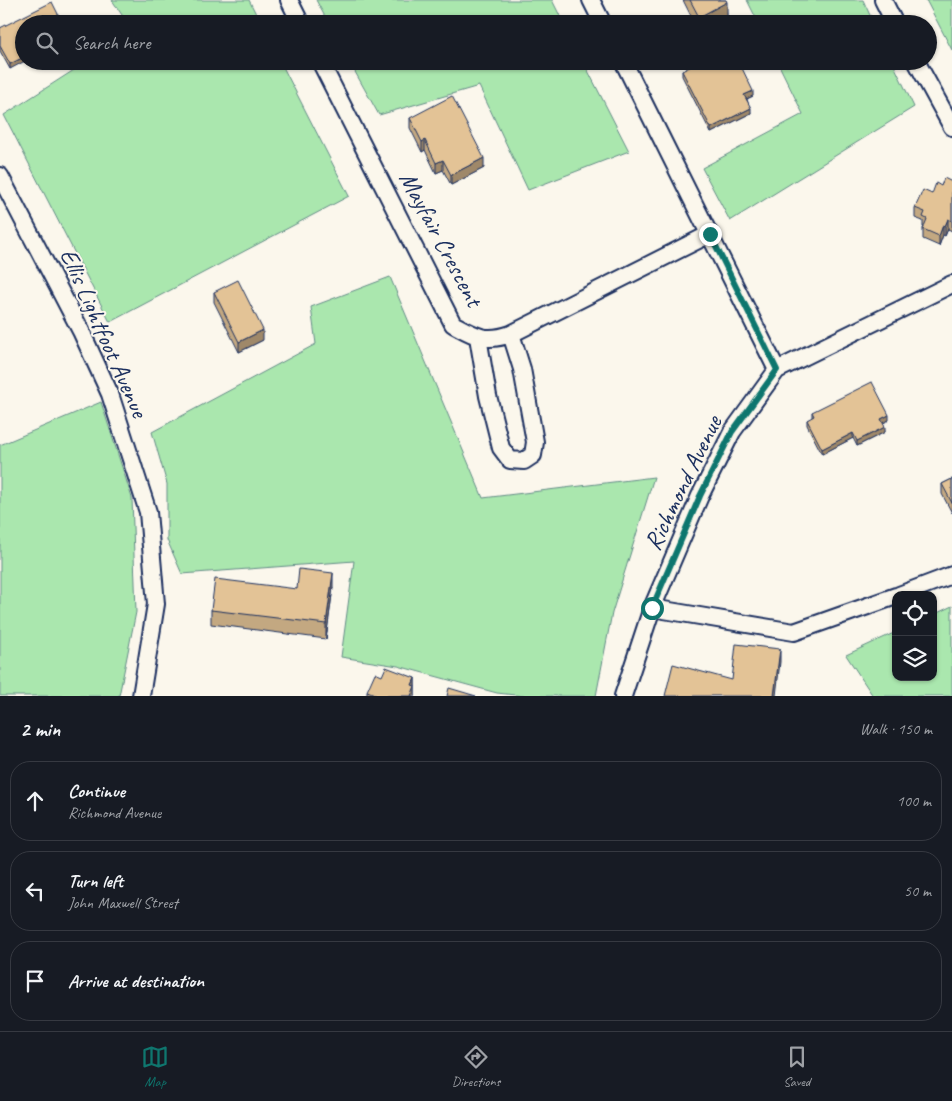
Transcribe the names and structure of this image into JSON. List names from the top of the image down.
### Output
{
  "streets": {
    "street": ["Mayfair Crescent", "Ellis Lightfoot Avenue", "Richmond Avenue"]
  },
  "page": {
    "search": "Search here",
    "heading": ["2 min", "Walk · 150 m"],
    "list": [
      ["Continue", "Richmond Avenue", "100 m"],
      ["Turn left", "John Maxwell Street", "50 m"],
      "Arrive at destination"
    ],
    "nav": ["Map", "Directions", "Saved"]
  }
}
